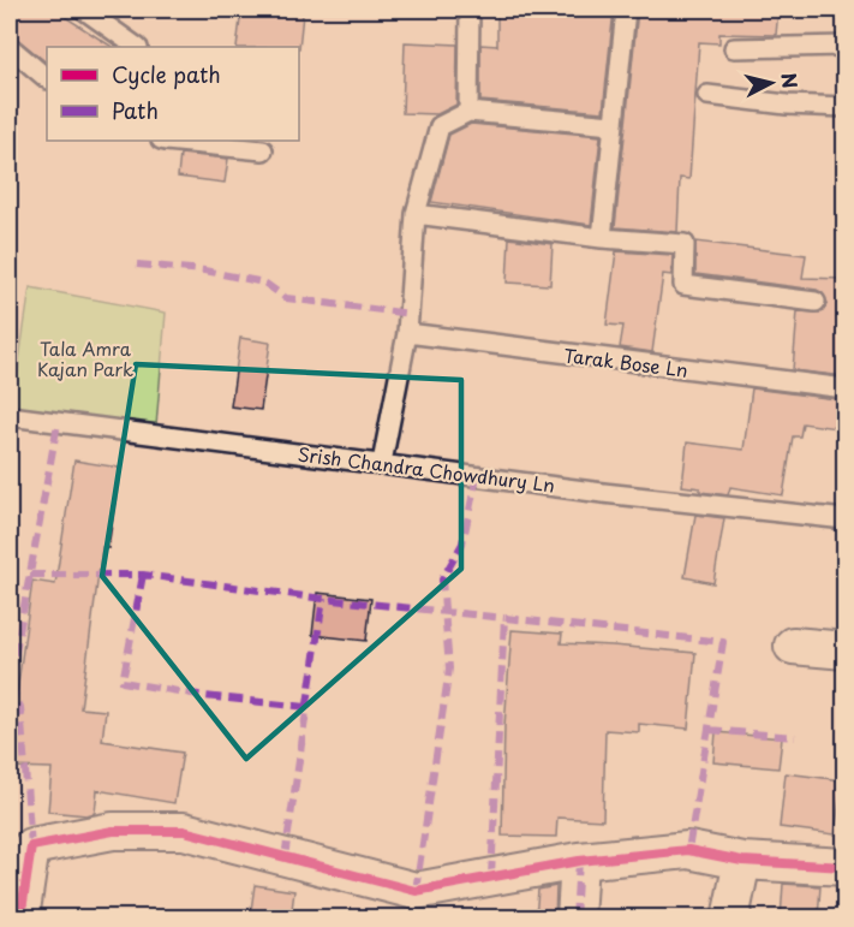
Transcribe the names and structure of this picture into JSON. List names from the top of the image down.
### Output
{
  "streets": {
    "lane": ["Tarak Bose Ln", "Srish Chandra Chowdhury Ln"]
  },
  "parks": ["Tala Amra Kajan Park"],
  "legend": ["Cycle path", "Path"],
  "north": "right"
}
